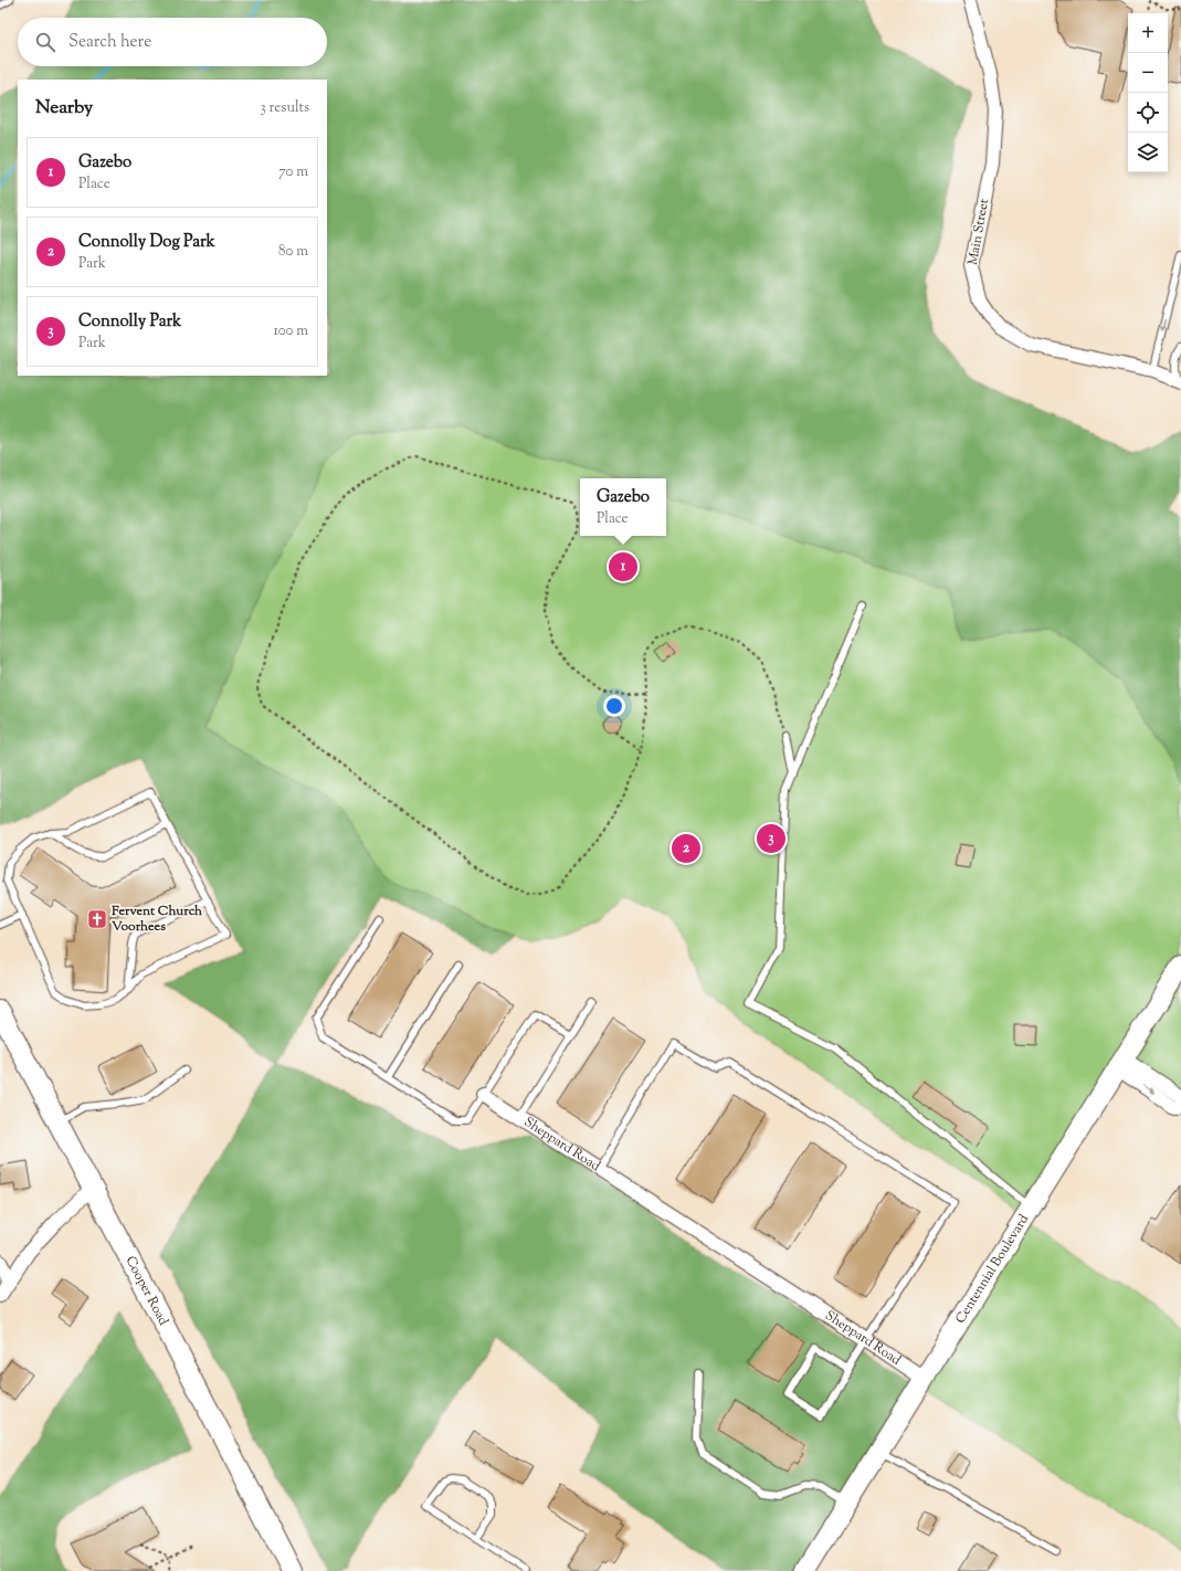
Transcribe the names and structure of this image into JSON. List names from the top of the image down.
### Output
{
  "streets": {
    "main road": ["Centennial Boulevard", "Cooper Road"],
    "street": ["Main Street", "Sheppard Road"]
  },
  "crossings": [
    ["Sheppard Road", "Centennial Boulevard"]
  ],
  "places": {
    "church": ["Fervent Church Voorhees"]
  },
  "page": {
    "map_buttons": ["+", "−"],
    "search": "Search here",
    "heading": ["Nearby", "3 results"],
    "list": [
      {
        "mark": "1",
        "name": "Gazebo",
        "note": "Place",
        "value": "70 m"
      },
      {
        "mark": "2",
        "name": "Connolly Dog Park",
        "note": "Park",
        "value": "80 m"
      },
      {
        "mark": "3",
        "name": "Connolly Park",
        "note": "Park",
        "value": "100 m"
      }
    ],
    "popup": ["Gazebo", "Place"],
    "pins": ["1", "3", "2"]
  }
}
